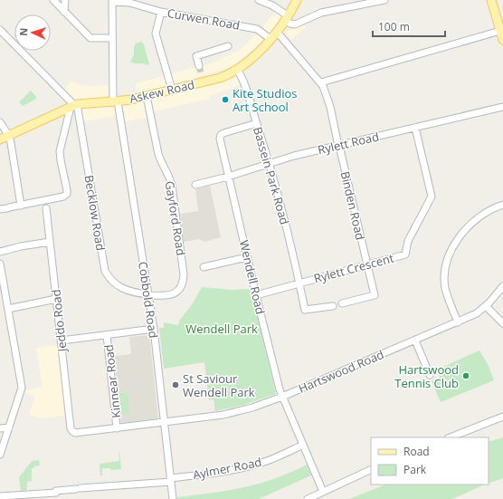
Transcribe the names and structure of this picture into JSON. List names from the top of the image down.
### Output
{
  "streets": {
    "main road": ["Askew Road"],
    "street": [
      "Curwen Road",
      "Rylett Road",
      "Bassein Park Road",
      "Binden Road",
      "Becklow Road",
      "Gayford Road",
      "Rylett Crescent",
      "Wendell Road",
      "Cobbold Road",
      "Jeddo Road",
      "Hartswood Road",
      "Kinnear Road",
      "Aylmer Road"
    ]
  },
  "crossings": [
    ["Curwen Road", "Askew Road"],
    ["Curwen Road", "Cobbold Road"],
    ["Askew Road", "Bassein Park Road"],
    ["Askew Road", "Binden Road"],
    ["Askew Road", "Becklow Road"],
    ["Askew Road", "Gayford Road"],
    ["Askew Road", "Cobbold Road"],
    ["Rylett Road", "Bassein Park Road"],
    ["Rylett Road", "Binden Road"],
    ["Rylett Road", "Rylett Crescent"],
    ["Rylett Road", "Wendell Road"],
    ["Bassein Park Road", "Rylett Crescent"],
    ["Bassein Park Road", "Wendell Road"],
    ["Binden Road", "Rylett Crescent"],
    ["Becklow Road", "Gayford Road"],
    ["Becklow Road", "Cobbold Road"],
    ["Gayford Road", "Cobbold Road"],
    ["Rylett Crescent", "Wendell Road"],
    ["Wendell Road", "Hartswood Road"],
    ["Wendell Road", "Aylmer Road"],
    ["Cobbold Road", "Hartswood Road"],
    ["Cobbold Road", "Aylmer Road"],
    ["Jeddo Road", "Hartswood Road"],
    ["Hartswood Road", "Kinnear Road"]
  ],
  "parks": ["Wendell Park"],
  "places": ["Kite Studios Art School", "Hartswood Tennis Club", "St Saviour Wendell Park"],
  "legend": ["Road", "Park"],
  "scale_bar": "100 m",
  "north": "left"
}
